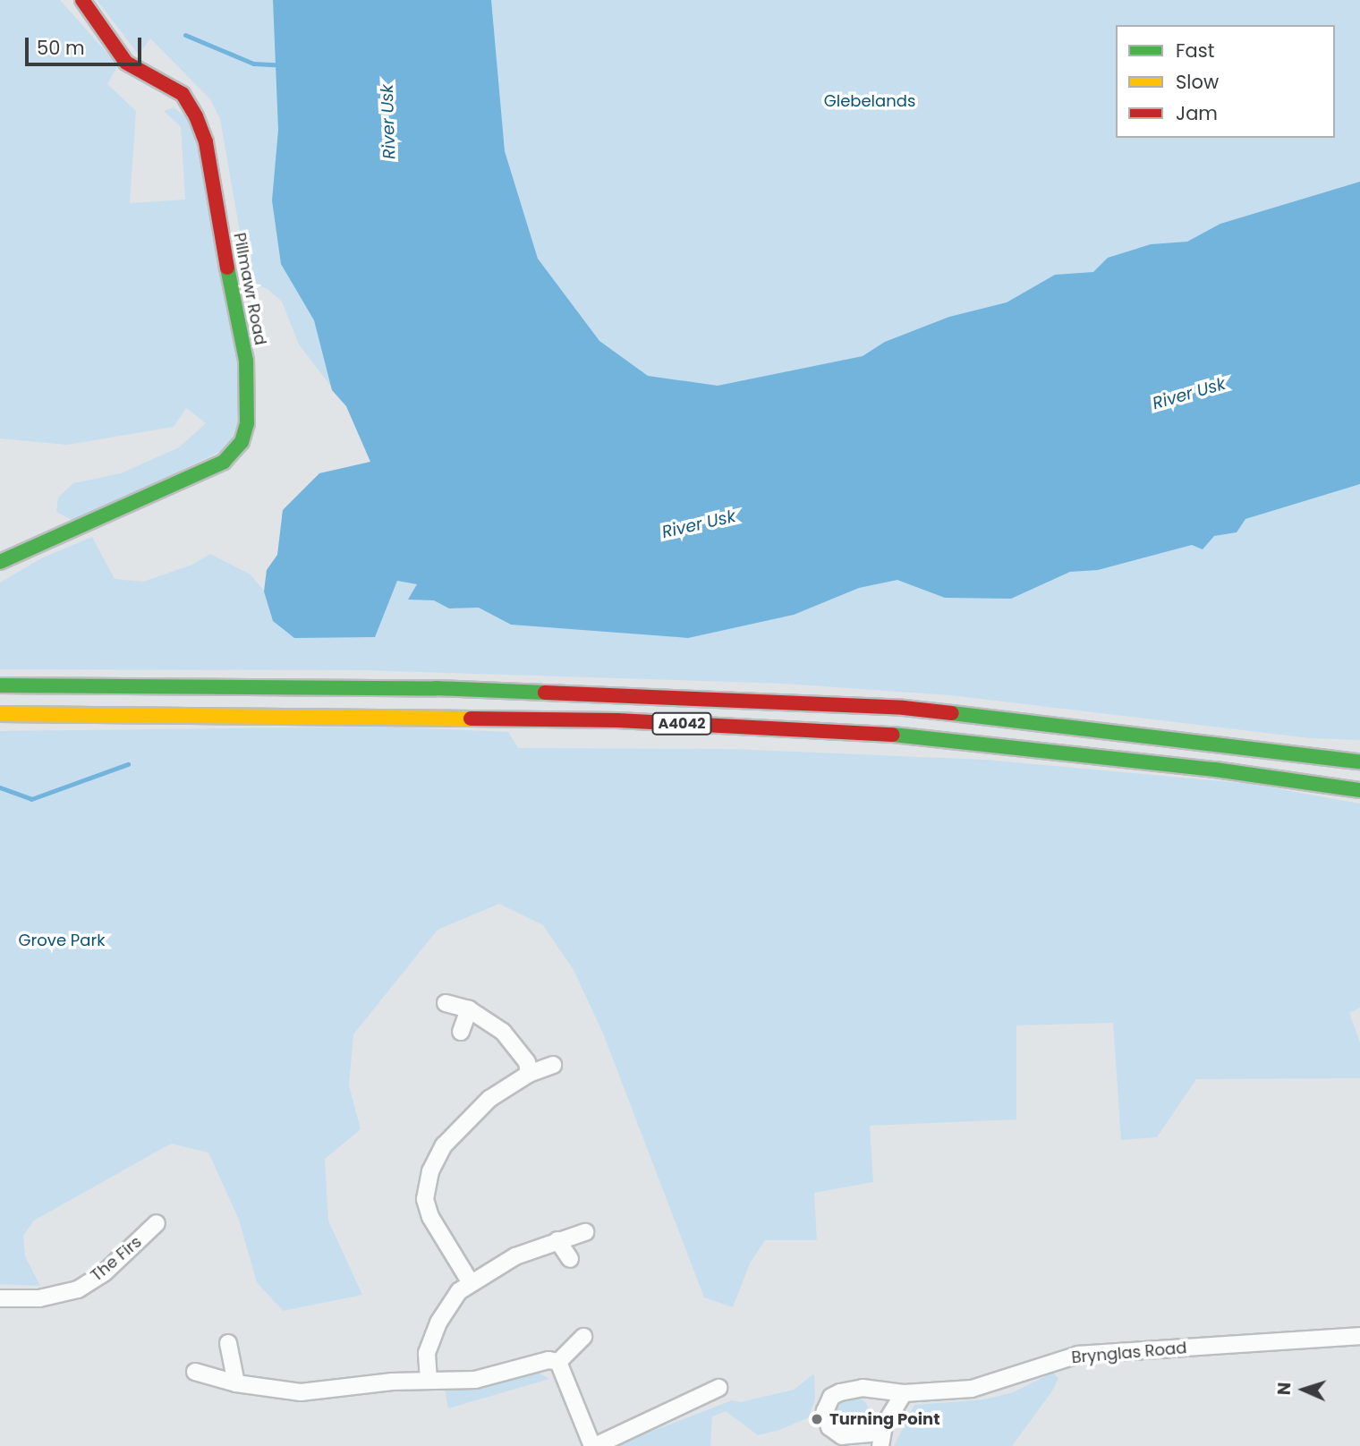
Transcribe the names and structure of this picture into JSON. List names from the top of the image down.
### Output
{
  "streets": {
    "main road": ["Pillmawr Road", "A4042"],
    "street": ["The Firs", "Brynglas Road"]
  },
  "water": ["River Usk"],
  "parks": ["Glebelands", "Grove Park"],
  "places": ["Turning Point"],
  "legend": ["Fast", "Slow", "Jam"],
  "scale_bar": "50 m",
  "north": "left"
}
